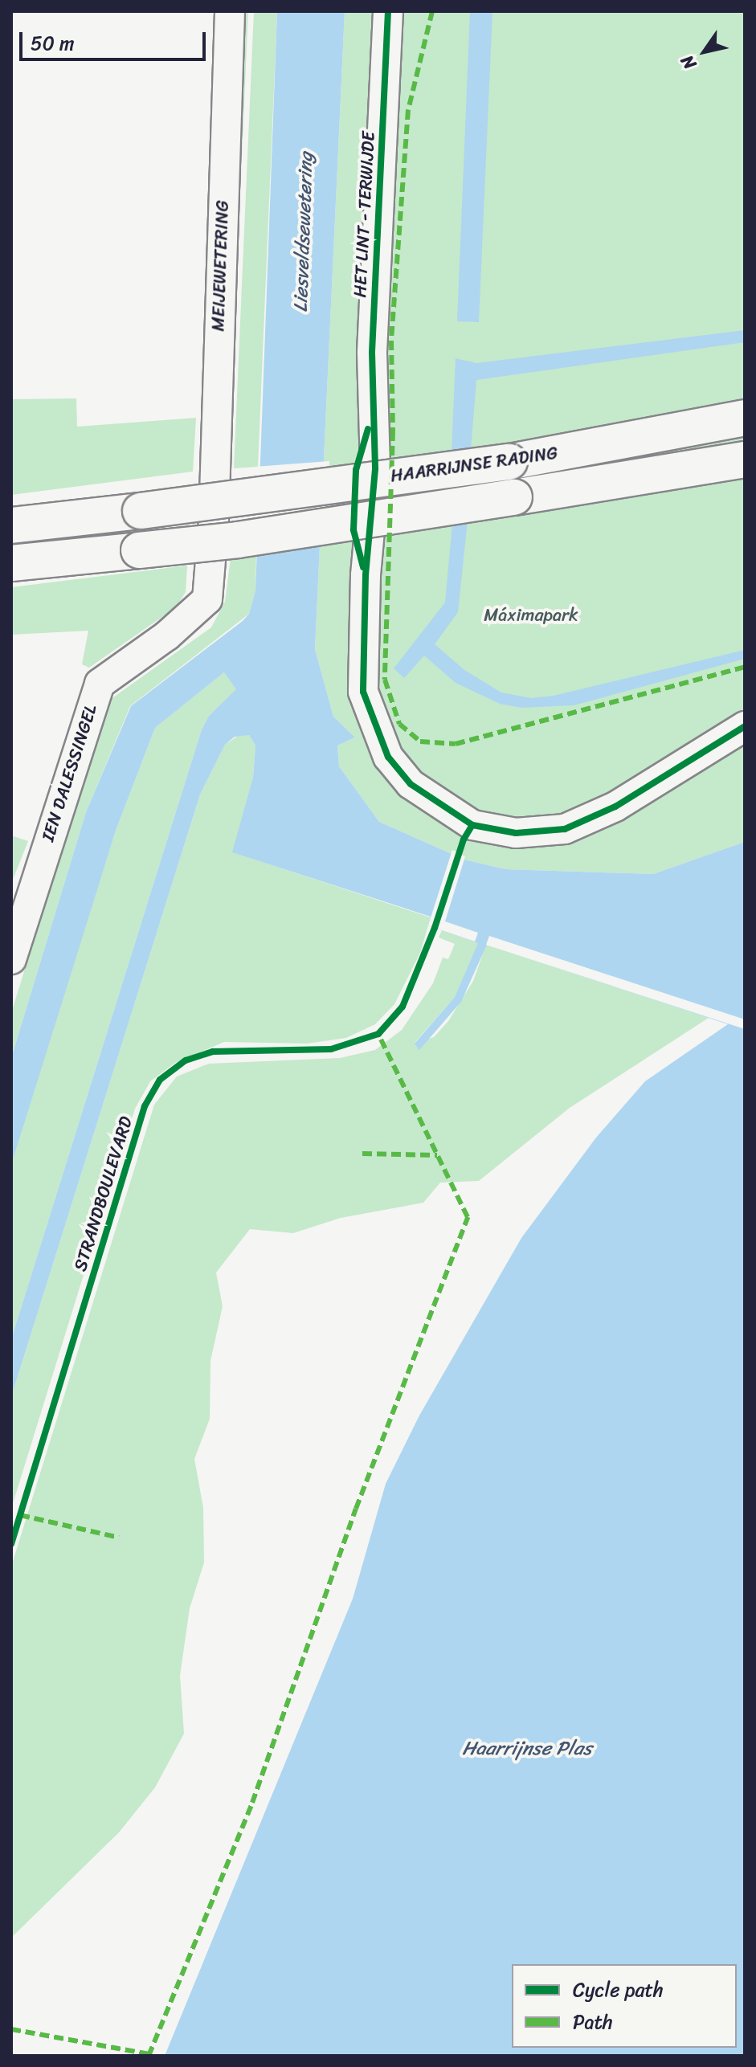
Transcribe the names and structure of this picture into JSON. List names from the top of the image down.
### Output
{
  "streets": {
    "main road": ["HAARRIJNSE RADING"],
    "street": ["HET LINT - TERWIJDE", "MEIJEWETERING", "IEN DALESSINGEL"],
    "cycle path": ["STRANDBOULEVARD"]
  },
  "crossings": [
    ["MEIJEWETERING", "IEN DALESSINGEL"]
  ],
  "water": ["Liesveldsewetering", "Haarrijnse Plas"],
  "parks": ["Máximapark"],
  "legend": ["Cycle path", "Path"],
  "scale_bar": "50 m",
  "north": "bottom left"
}
